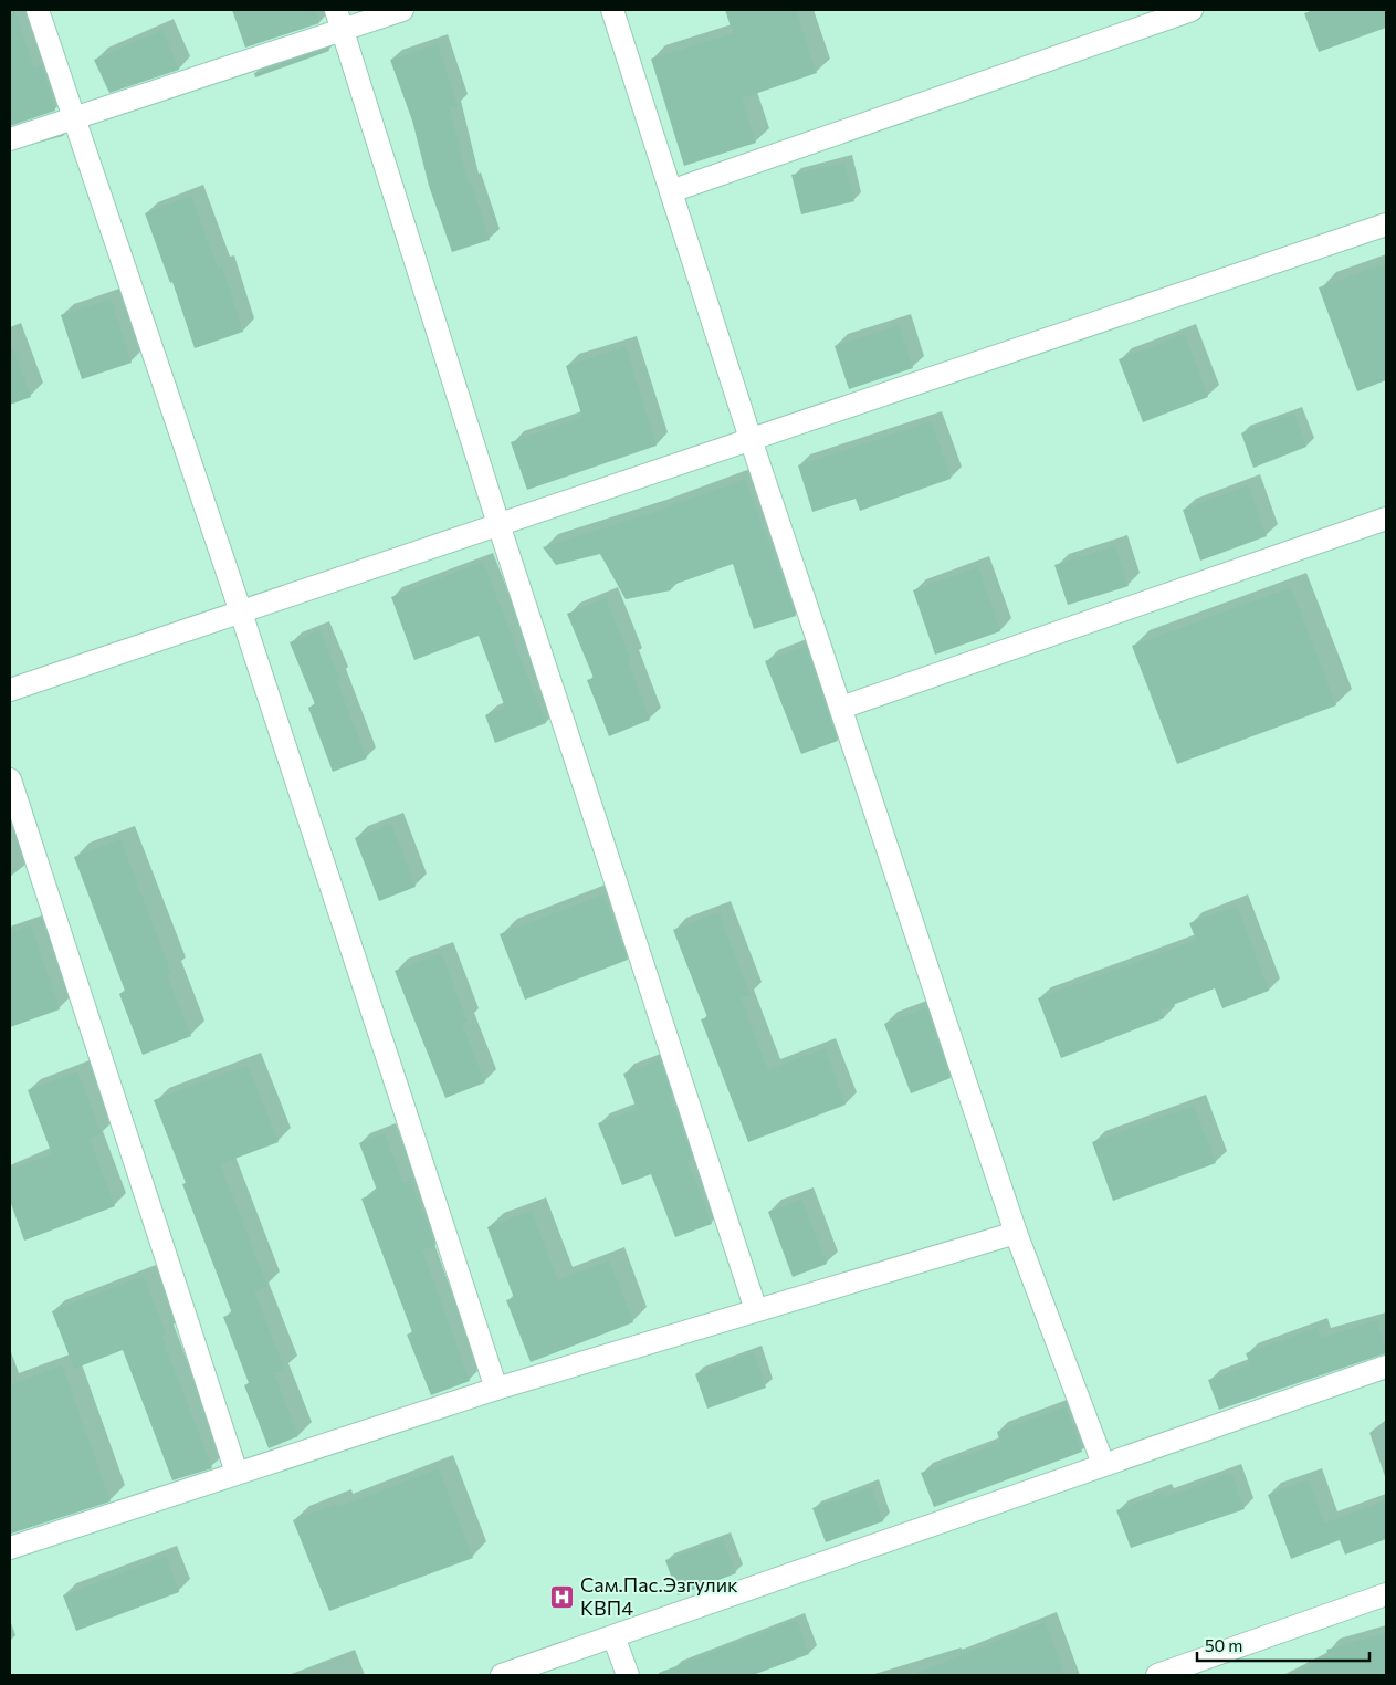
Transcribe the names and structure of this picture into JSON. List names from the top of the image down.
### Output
{
  "places": {
    "hospital": ["Сам.Пас.Эзгулик КВП4"]
  },
  "scale_bar": "50 m"
}
